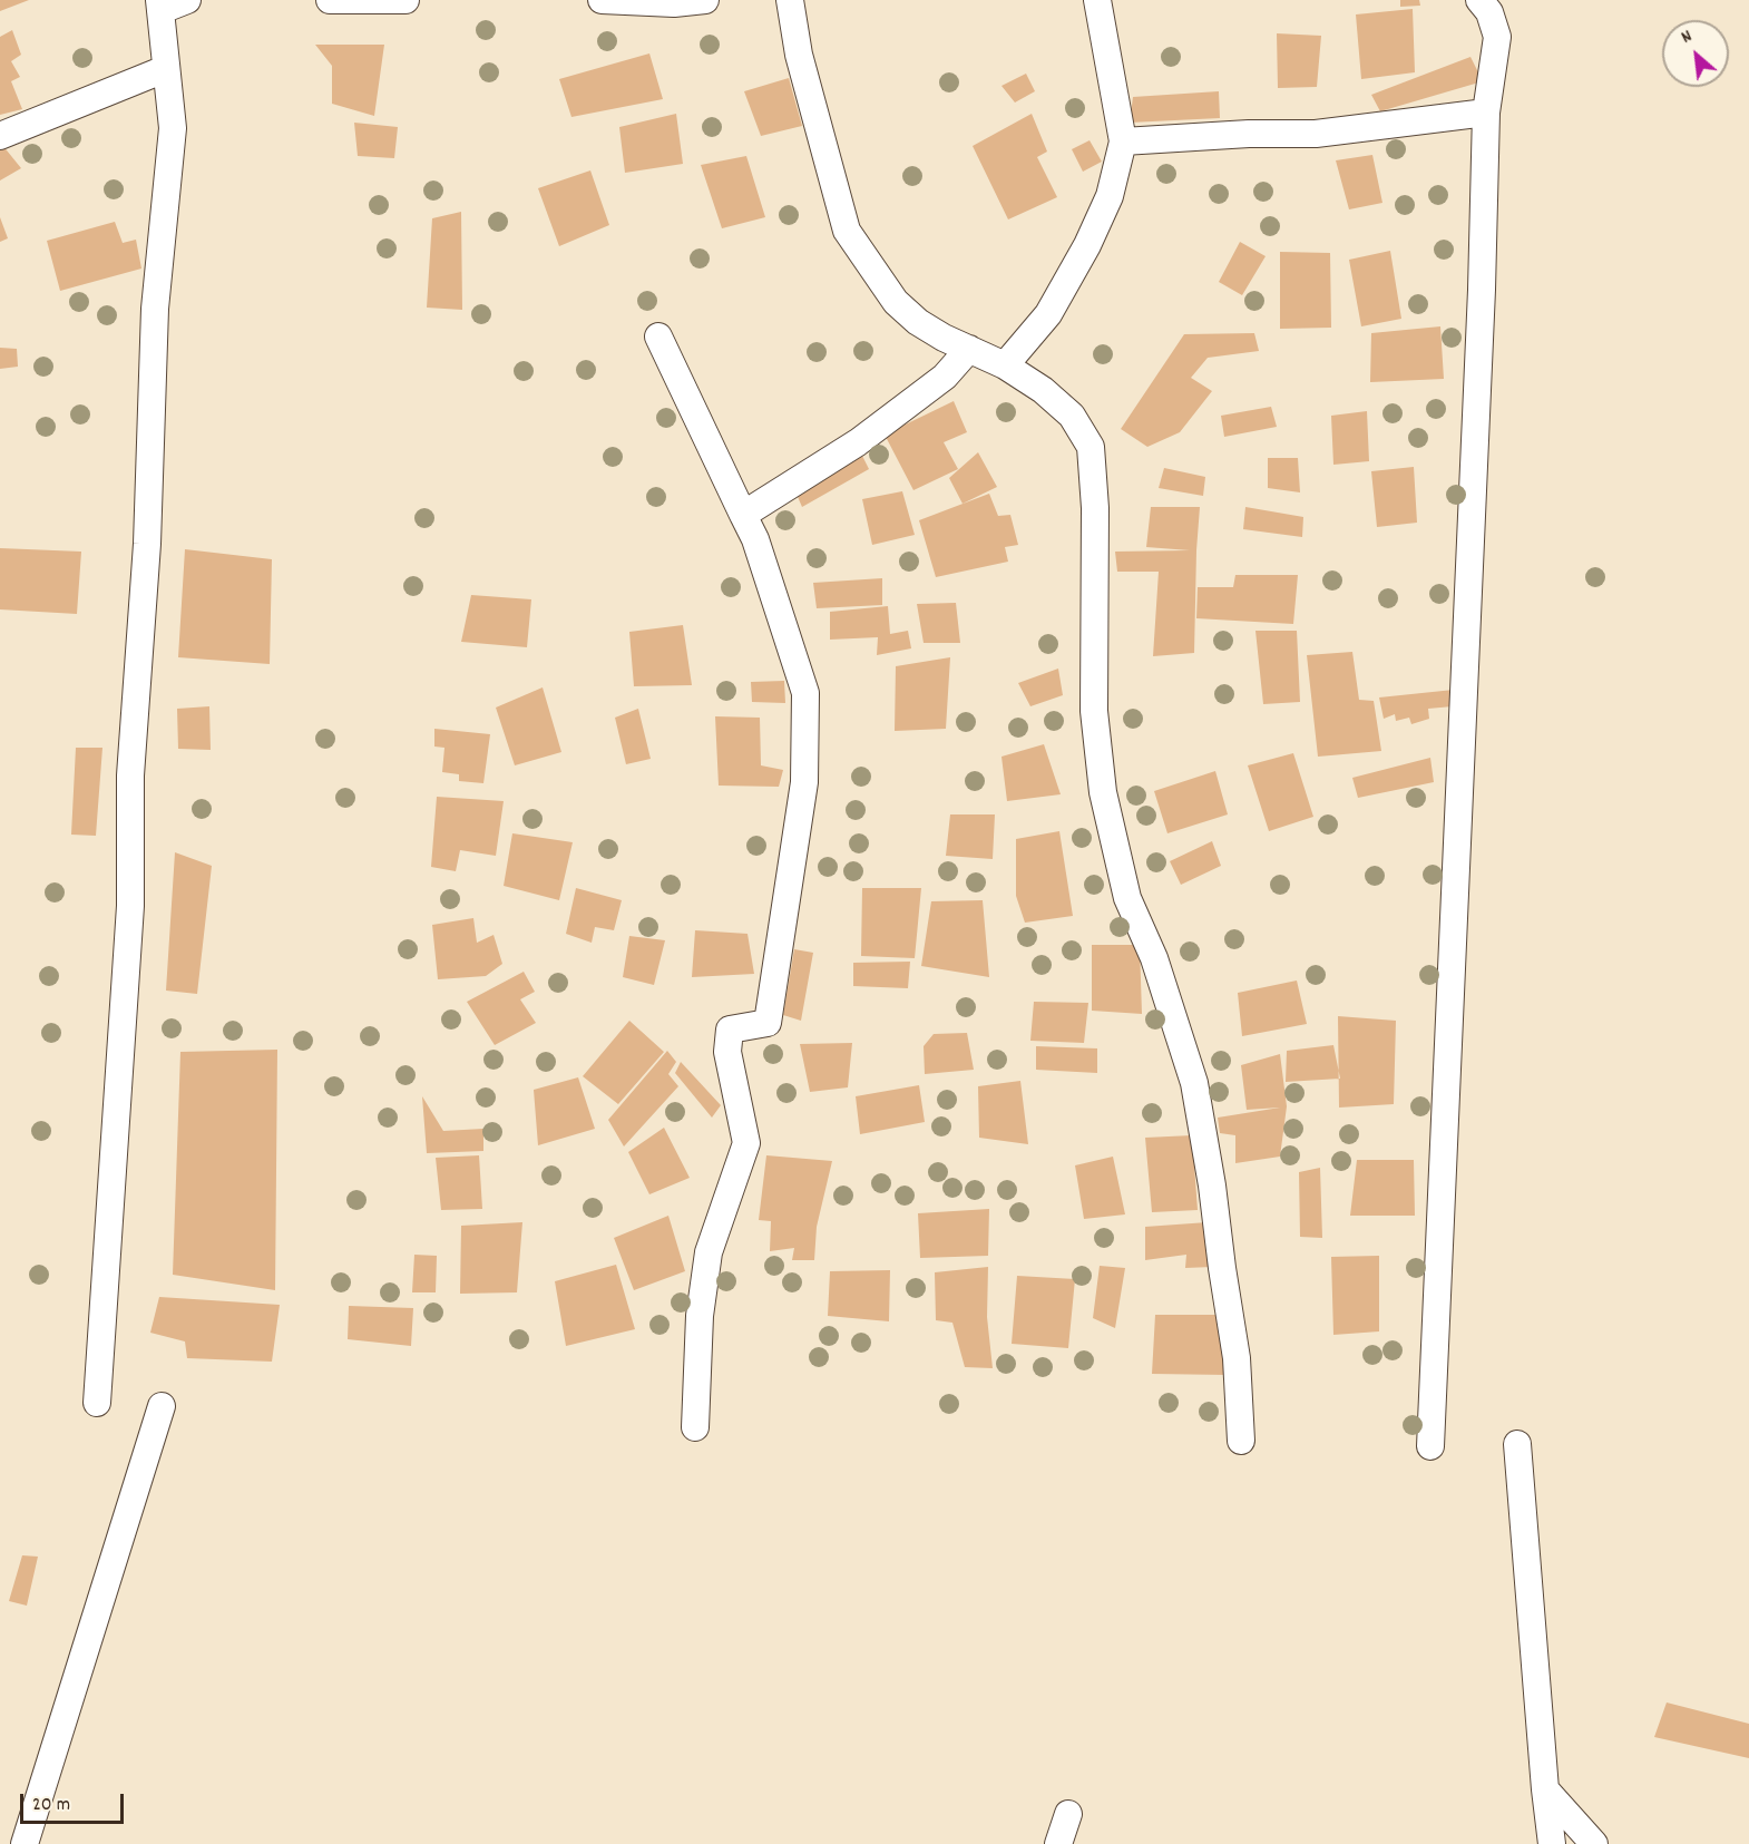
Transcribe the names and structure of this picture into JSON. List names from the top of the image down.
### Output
{
  "scale_bar": "20 m",
  "north": "top left"
}
